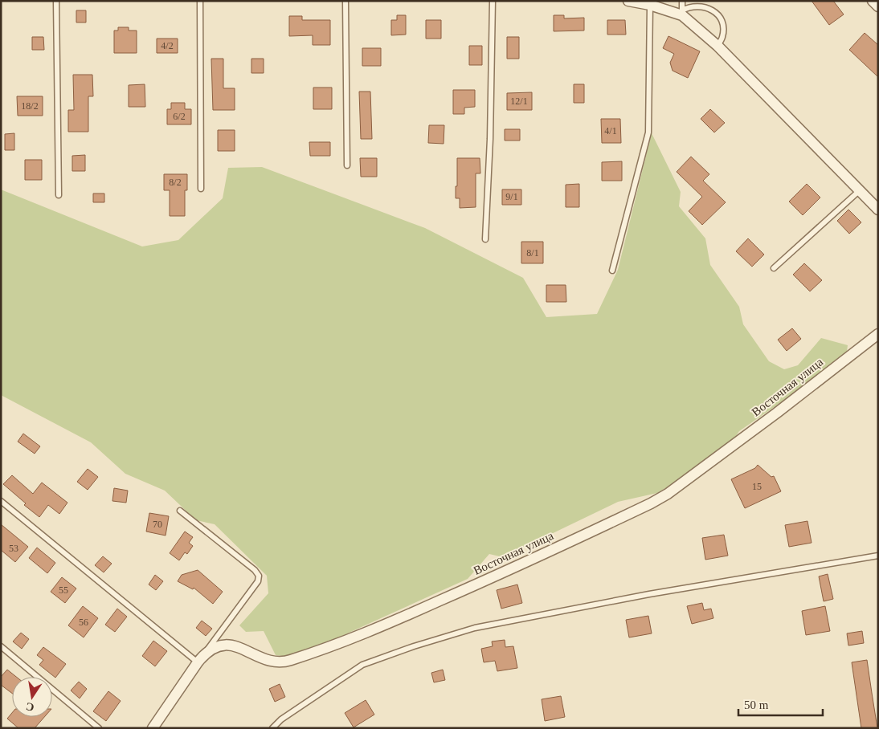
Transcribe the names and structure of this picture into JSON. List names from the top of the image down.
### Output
{
  "streets": {
    "street": ["Восточная улица"]
  },
  "house_numbers": [
    "4/2",
    "12/1",
    "18/2",
    "6/2",
    "4/1",
    "8/2",
    "9/1",
    "8/1",
    "15",
    "70",
    "53",
    "55",
    "56"
  ],
  "scale_bar": "50 m",
  "north": "bottom"
}
